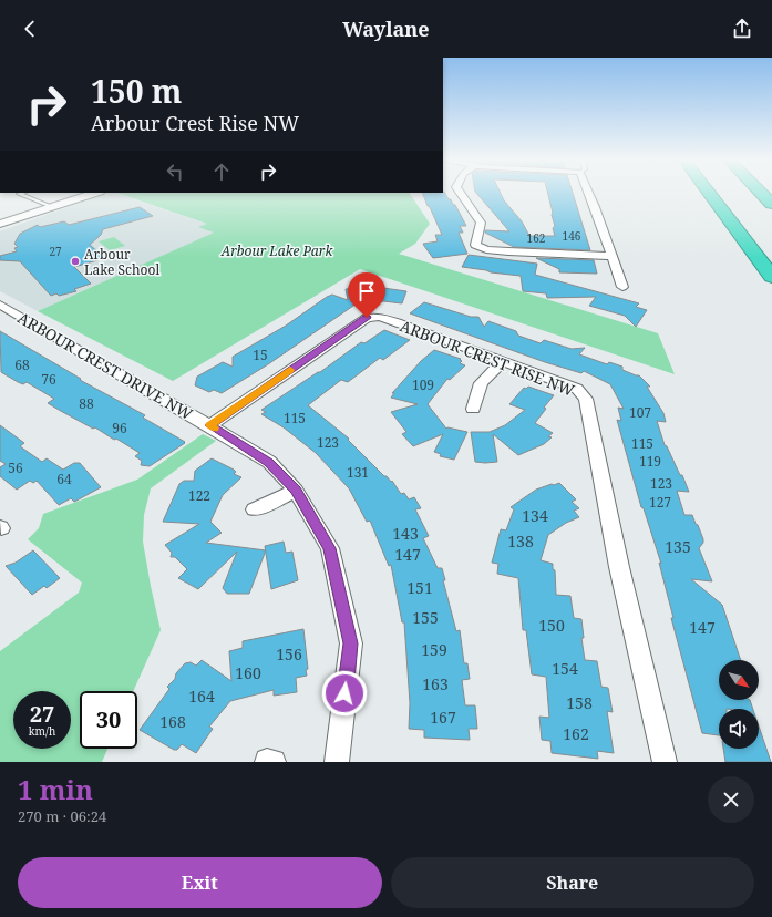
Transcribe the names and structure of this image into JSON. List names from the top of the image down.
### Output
{
  "streets": {
    "street": ["ARBOUR CREST RISE NW", "ARBOUR CREST DRIVE NW"]
  },
  "crossings": [
    ["ARBOUR CREST RISE NW", "ARBOUR CREST DRIVE NW"]
  ],
  "parks": ["Arbour Lake Park"],
  "places": ["Arbour Lake School"],
  "house_numbers": [
    "146",
    "162",
    "27",
    "15",
    "68",
    "76",
    "109",
    "88",
    "107",
    "115",
    "96",
    "123",
    "115",
    "119",
    "56",
    "131",
    "64",
    "123",
    "122",
    "127",
    "134",
    "143",
    "138",
    "135",
    "147",
    "151",
    "155",
    "150",
    "147",
    "159",
    "156",
    "154",
    "160",
    "163",
    "164",
    "158",
    "167",
    "168",
    "162"
  ],
  "north": "bottom right",
  "page": {
    "header": "Waylane",
    "turn": ["150 m", "Arbour Crest Rise NW"],
    "speed": "27 km/h",
    "limit": "30",
    "heading": ["1 min", "270 m · 06:24"],
    "buttons": ["Exit", "Share"]
  }
}
